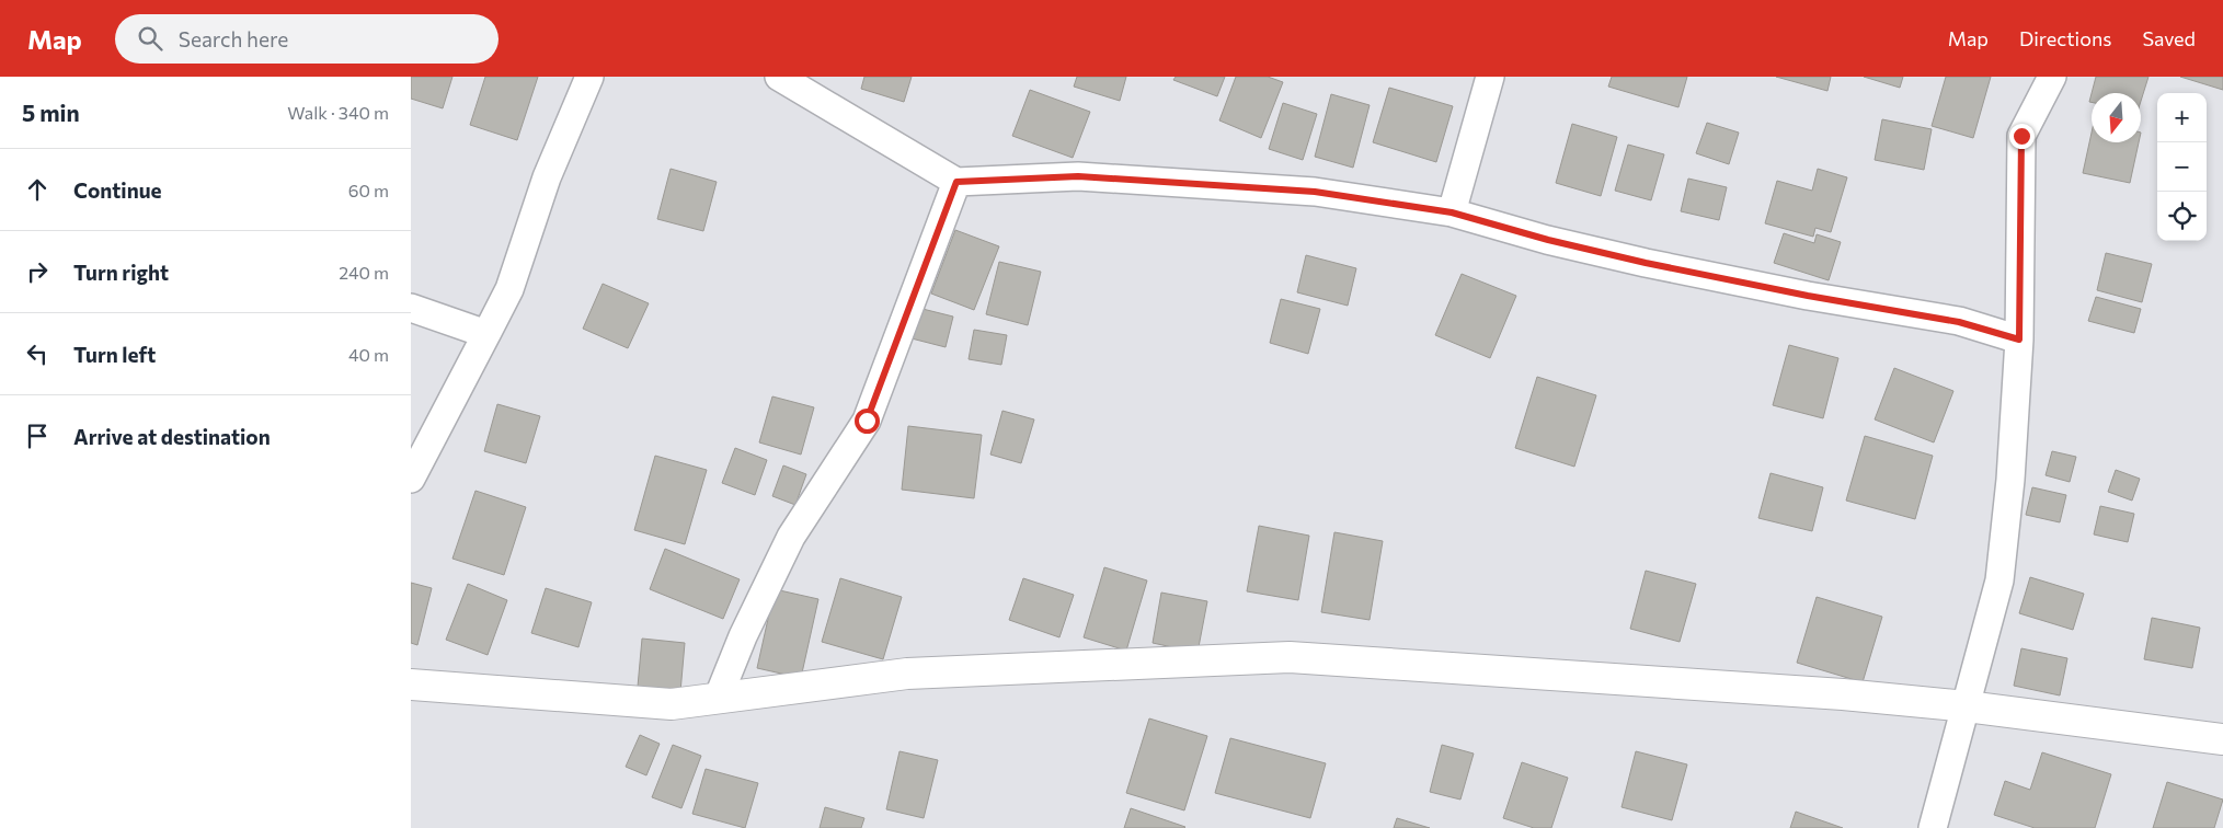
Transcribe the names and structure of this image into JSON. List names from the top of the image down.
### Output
{
  "north": "bottom",
  "page": {
    "header": "Map",
    "search": "Search here",
    "nav": ["Map", "Directions", "Saved"],
    "heading": ["5 min", "Walk · 340 m"],
    "map_buttons": ["+", "−"],
    "list": [
      ["Continue", "60 m"],
      ["Turn right", "240 m"],
      ["Turn left", "40 m"],
      "Arrive at destination"
    ]
  }
}
